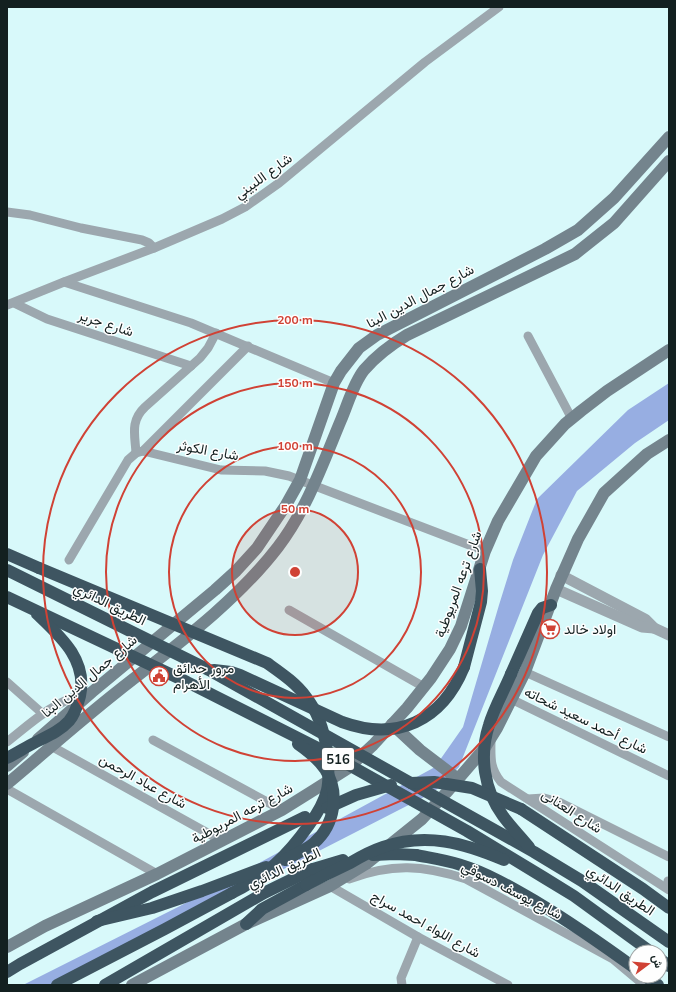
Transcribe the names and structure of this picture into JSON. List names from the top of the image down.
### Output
{
  "streets": {
    "highway": ["الطريق الدائري", "516"],
    "main road": ["شارع جمال الدين البنا", "شارع ترعه المريوطية"],
    "street": [
      "شارع اللبيني",
      "شارع جرير",
      "شارع الكوثر",
      "شارع أحمد سعيد شحاته",
      "شارع عباد الرحمن",
      "شارع العنانى",
      "شارع يوسف دسوقي",
      "شارع اللواء احمد سراج"
    ]
  },
  "crossings": [
    ["شارع اللبيني", "شارع جرير"],
    ["شارع جمال الدين البنا", "شارع الكوثر"],
    ["شارع جمال الدين البنا", "شارع عباد الرحمن"],
    ["شارع الكوثر", "شارع ترعه المريوطية"],
    ["شارع ترعه المريوطية", "شارع عباد الرحمن"],
    ["شارع يوسف دسوقي", "شارع اللواء احمد سراج"]
  ],
  "places": {
    "supermarket": ["اولاد خالد"],
    "public building": ["مرور حدائق الأهرام"]
  },
  "north": "right",
  "rings": [
    "200 m",
    "150 m",
    "100 m",
    "50 m"
  ]
}
